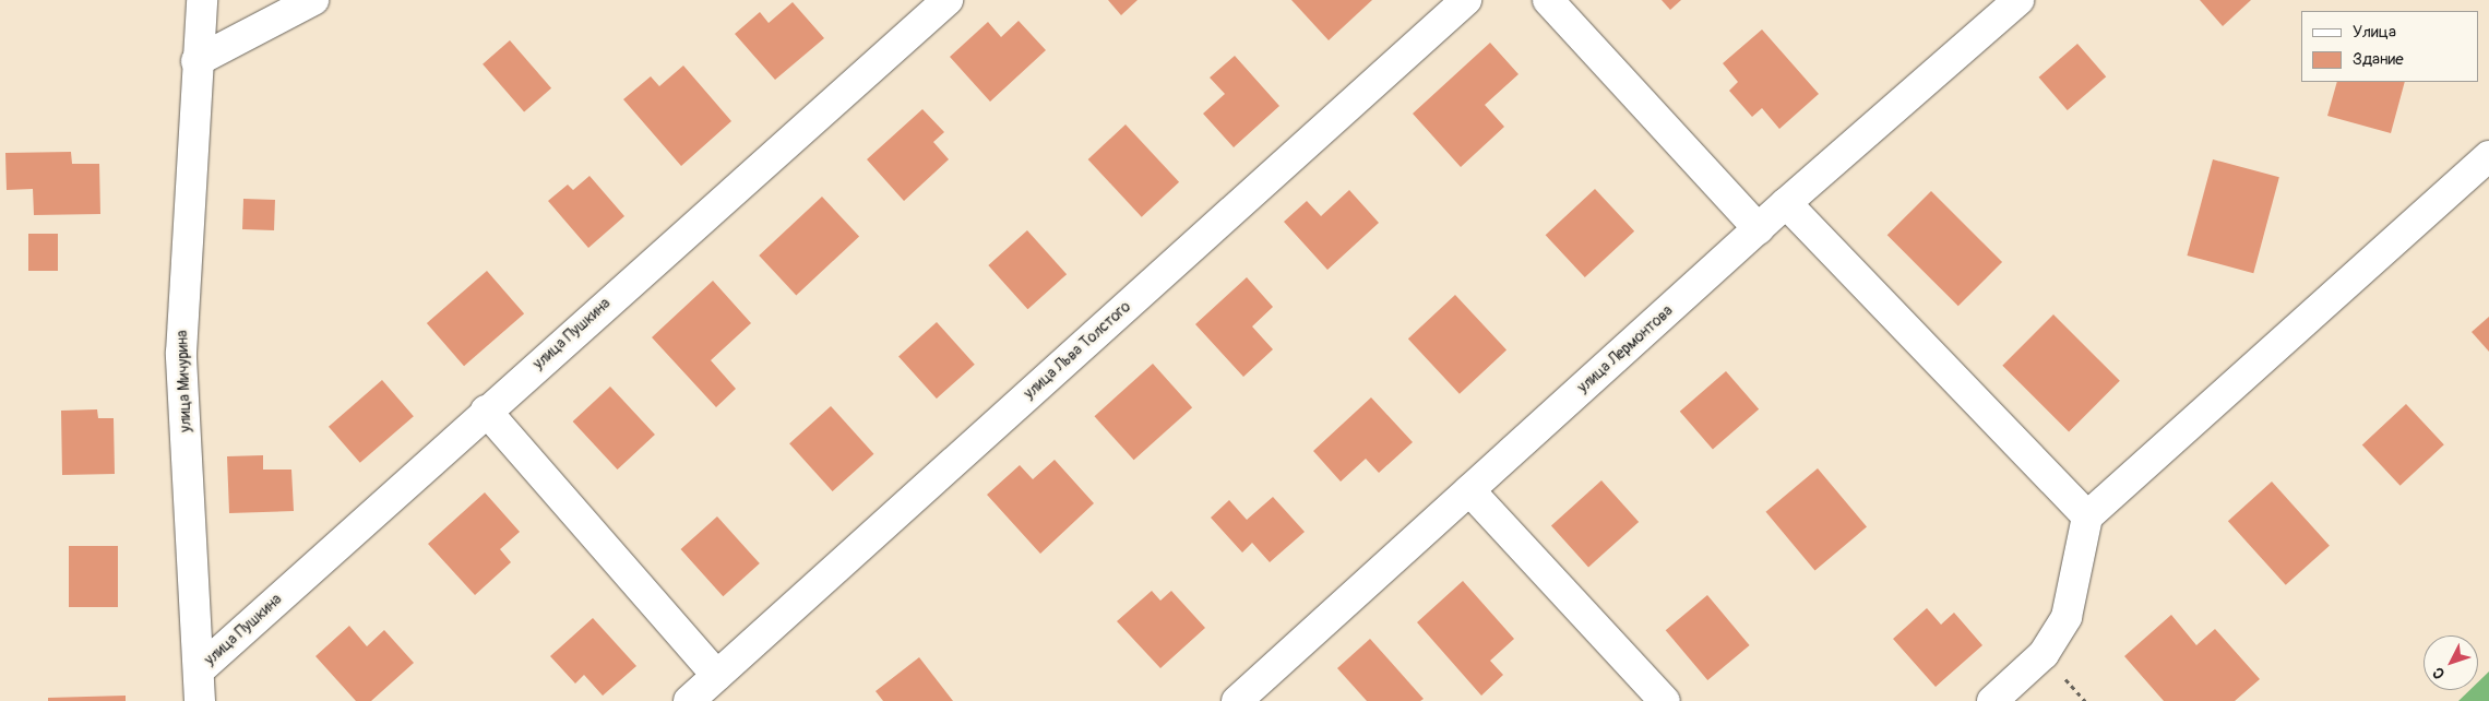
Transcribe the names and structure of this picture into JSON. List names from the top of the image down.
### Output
{
  "streets": {
    "street": [
      "улица Пушкина",
      "улица Лермонтова",
      "улица Льва Толстого",
      "улица Мичурина"
    ]
  },
  "crossings": [
    ["улица Пушкина", "улица Мичурина"]
  ],
  "legend": ["Улица", "Здание"],
  "north": "bottom left"
}
